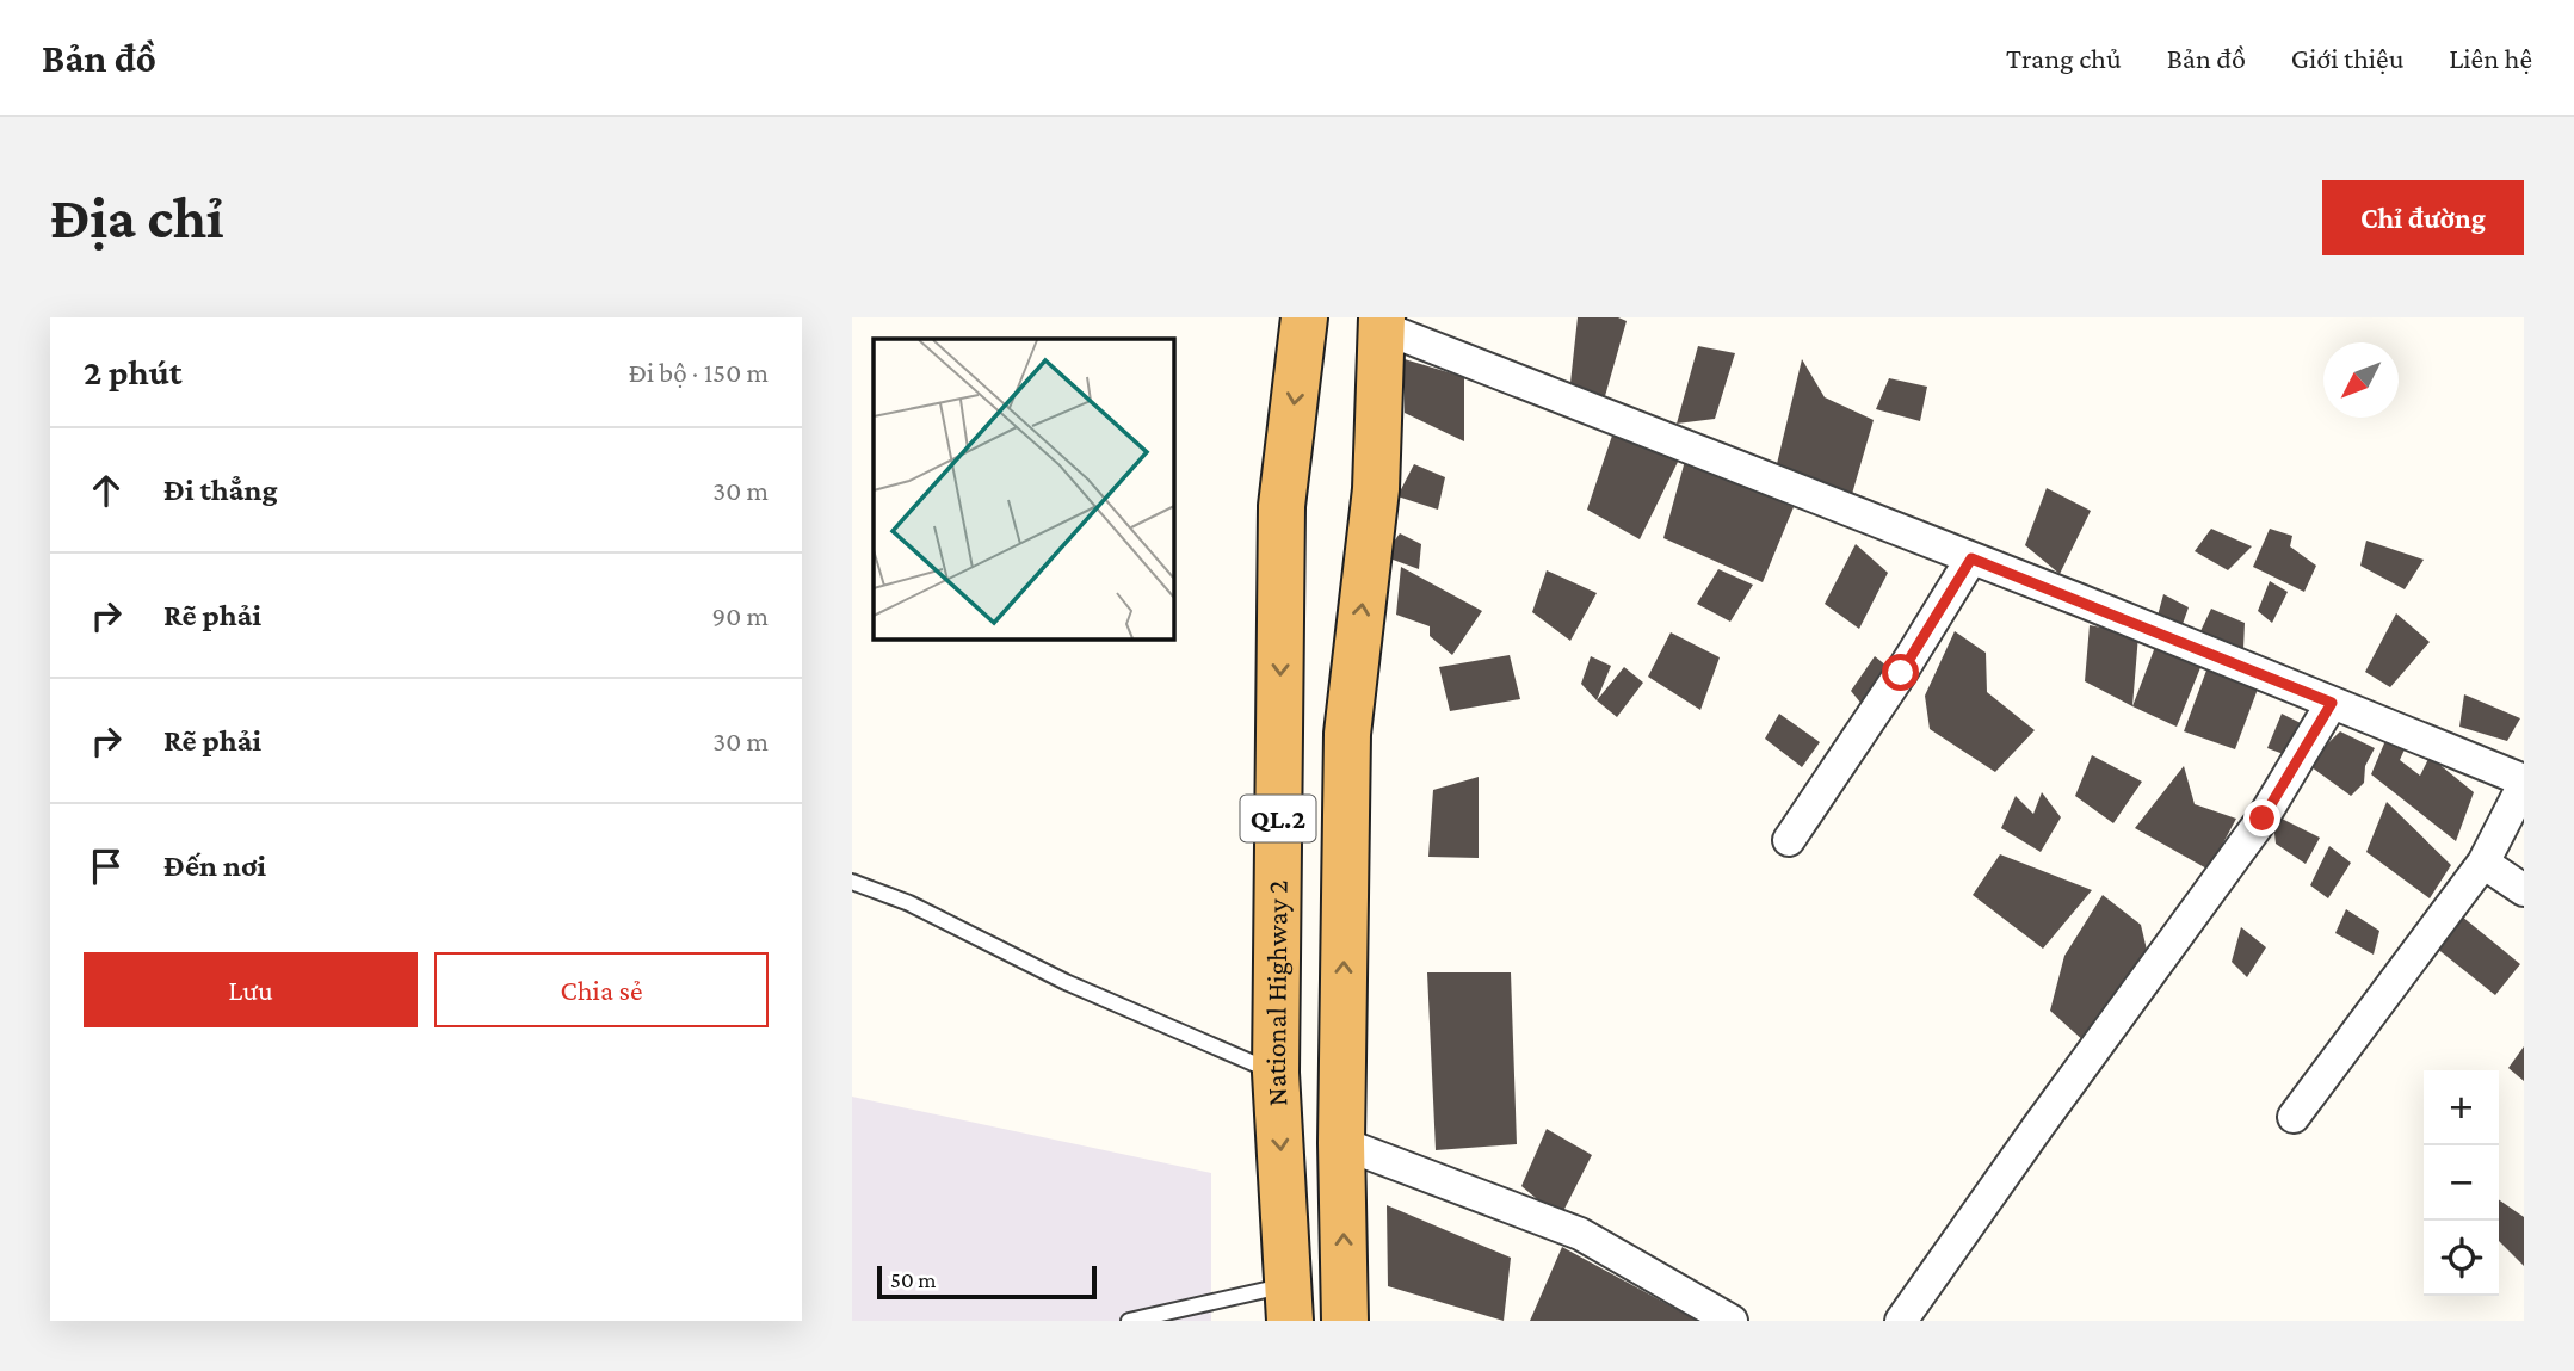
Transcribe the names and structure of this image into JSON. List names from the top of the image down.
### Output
{
  "streets": {
    "highway": ["QL.2", "National Highway 2"]
  },
  "scale_bar": "50 m",
  "north": "bottom left",
  "page": {
    "header": "Bản đồ",
    "nav": [
      "Trang chủ",
      "Bản đồ",
      "Giới thiệu",
      "Liên hệ"
    ],
    "buttons": [
      "Chỉ đường",
      ["Lưu", "Chia sẻ"]
    ],
    "title": "Địa chỉ",
    "heading": ["2 phút", "Đi bộ · 150 m"],
    "list": [
      ["Đi thẳng", "30 m"],
      ["Rẽ phải", "90 m"],
      ["Rẽ phải", "30 m"],
      "Đến nơi"
    ],
    "map_buttons": ["+", "−"],
    "scale": "50 m"
  }
}
